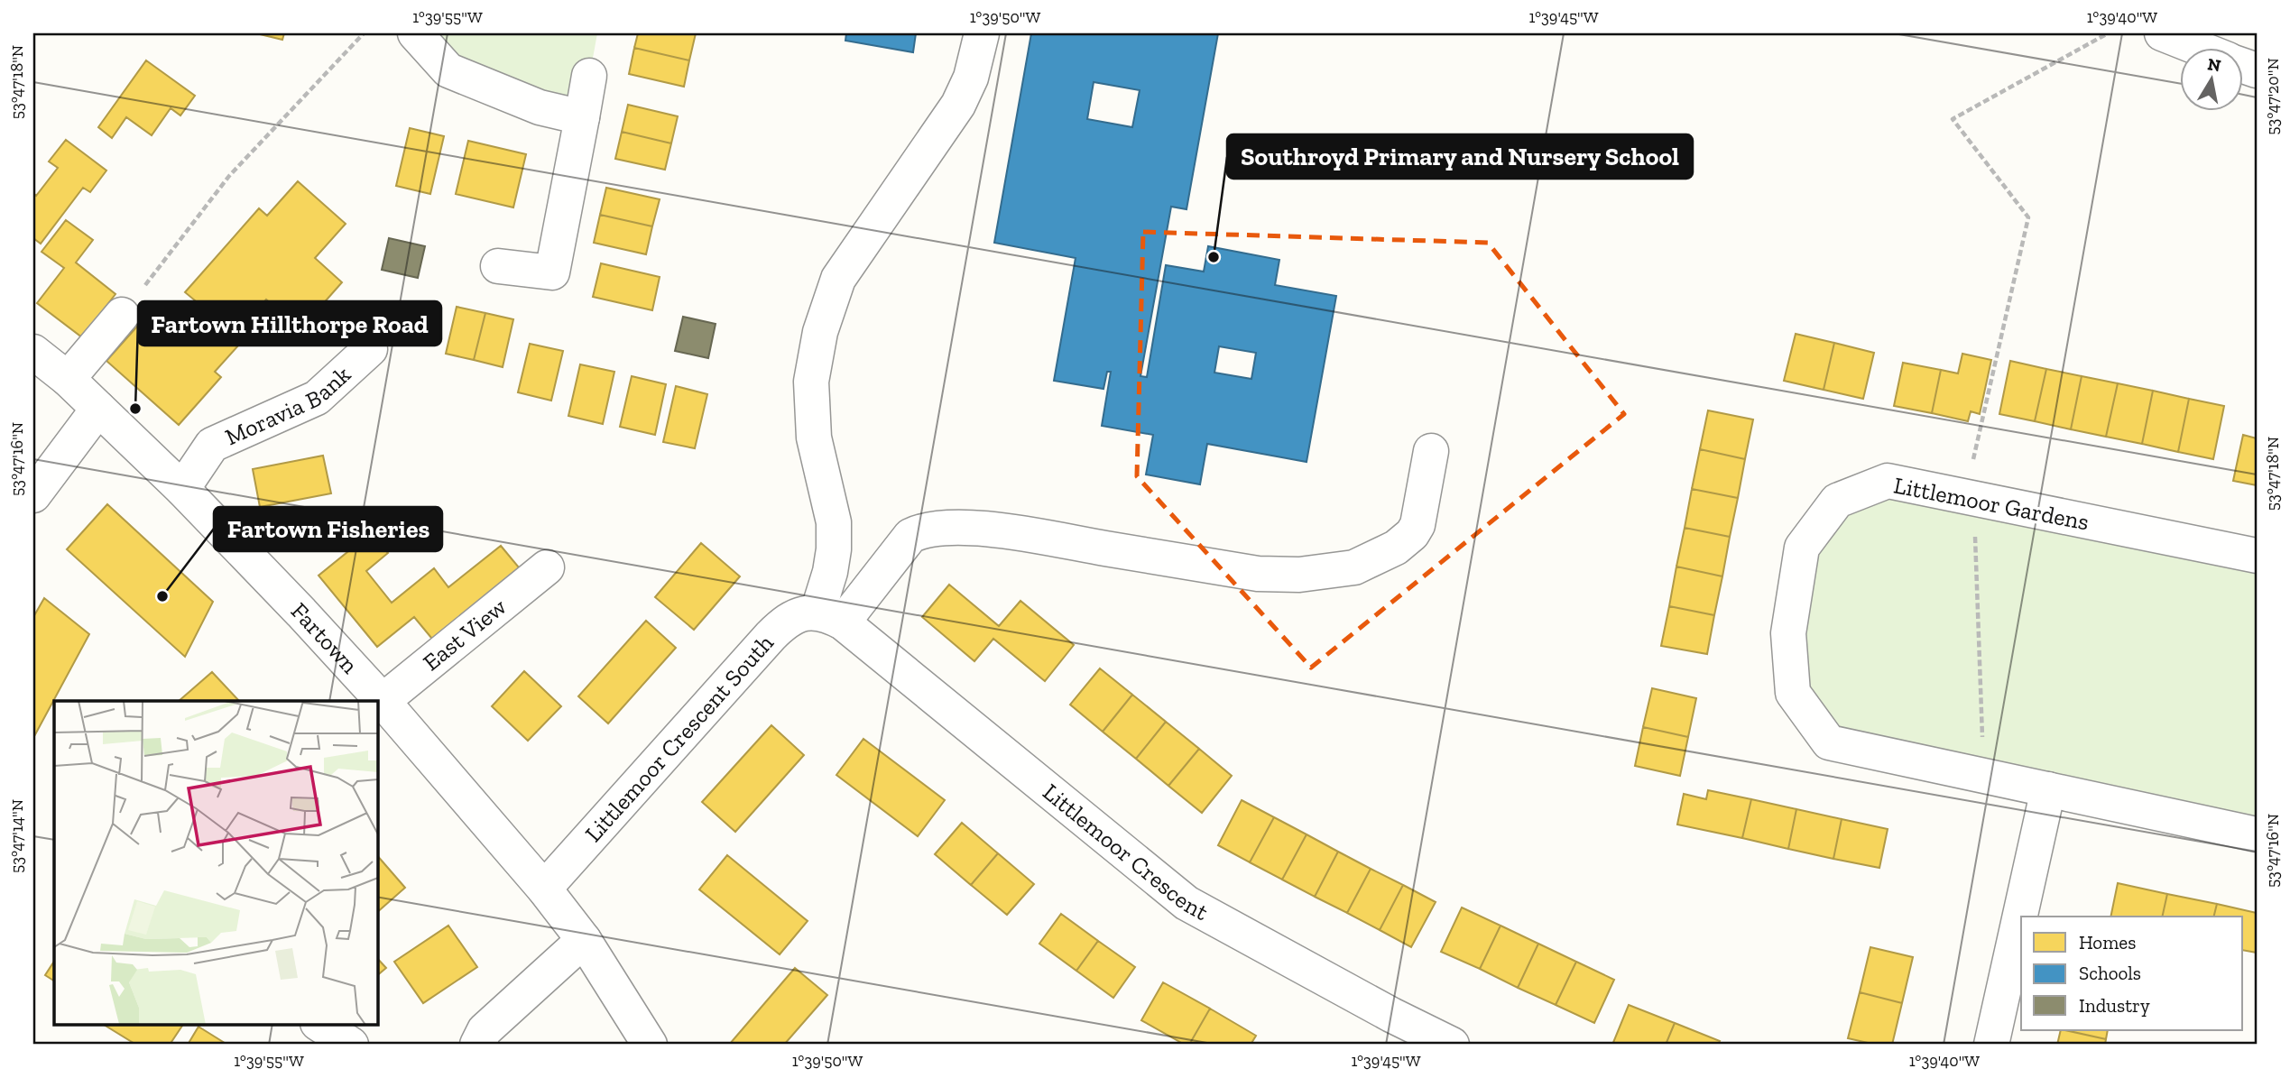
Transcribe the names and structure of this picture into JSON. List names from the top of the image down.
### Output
{
  "streets": {
    "street": [
      "Moravia Bank",
      "Littlemoor Gardens",
      "East View",
      "Fartown",
      "Littlemoor Crescent South",
      "Littlemoor Crescent"
    ]
  },
  "crossings": [
    ["Moravia Bank", "Fartown"],
    ["East View", "Fartown"],
    ["Fartown", "Littlemoor Crescent South"],
    ["Littlemoor Crescent South", "Littlemoor Crescent"]
  ],
  "places": ["Southroyd Primary and Nursery School", "Fartown Hillthorpe Road", "Fartown Fisheries"],
  "legend": ["Homes", "Schools", "Industry"],
  "north": "top",
  "coordinates": [
    "1°39'55\"W",
    "1°39'50\"W",
    "1°39'45\"W",
    "1°39'40\"W",
    "53°47'18\"N",
    "53°47'20\"N",
    "53°47'16\"N",
    "53°47'14\"N"
  ]
}
